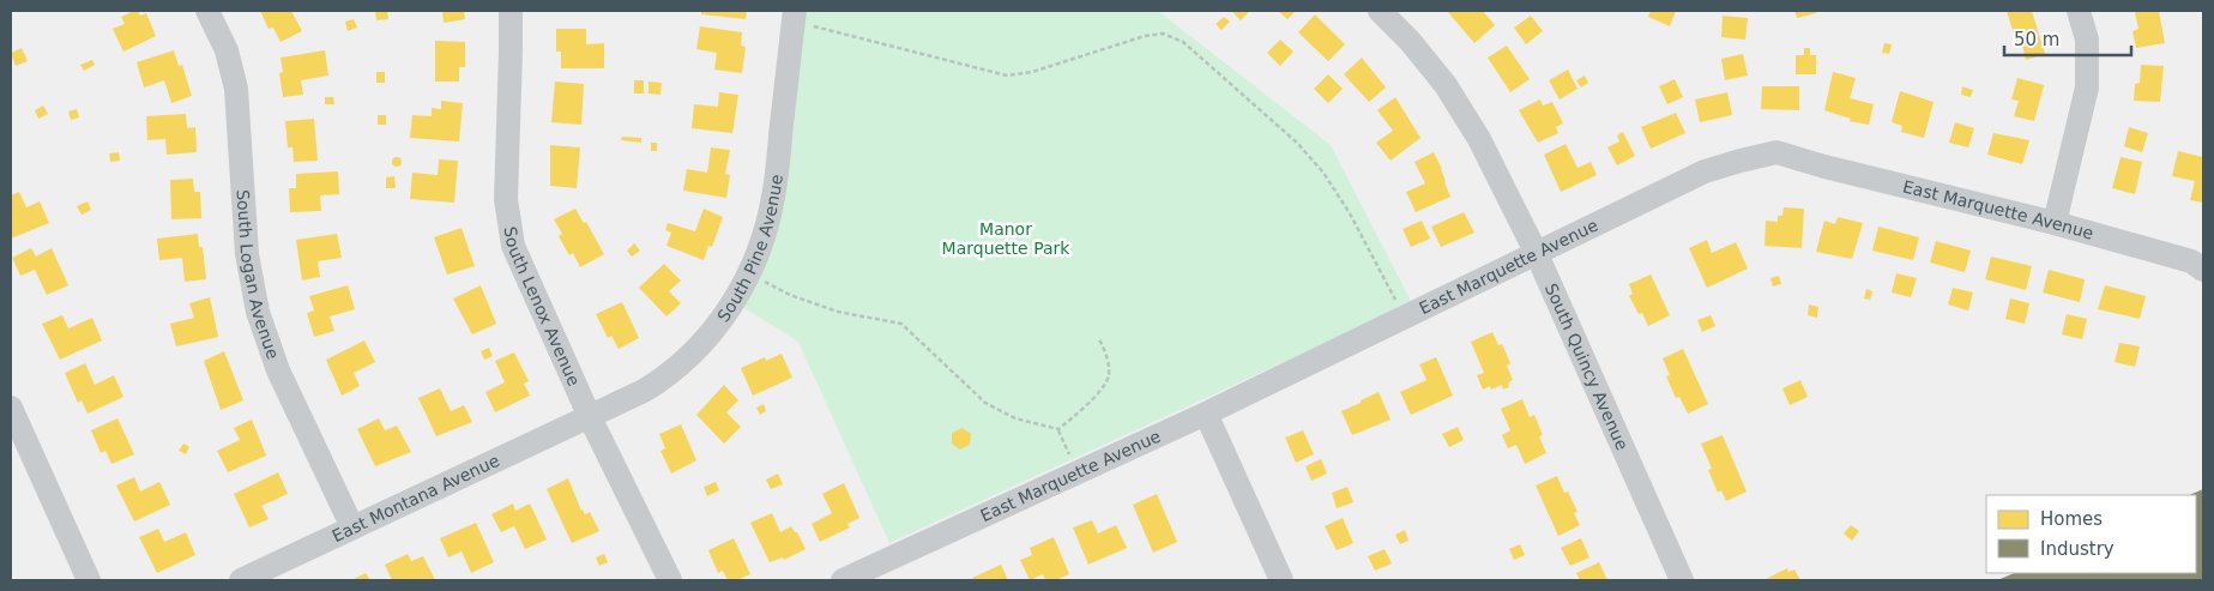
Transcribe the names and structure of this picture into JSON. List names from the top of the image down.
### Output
{
  "streets": {
    "street": [
      "East Marquette Avenue",
      "South Pine Avenue",
      "South Logan Avenue",
      "South Lenox Avenue",
      "South Quincy Avenue",
      "East Montana Avenue"
    ]
  },
  "crossings": [
    ["East Marquette Avenue", "South Quincy Avenue"],
    ["South Pine Avenue", "South Lenox Avenue"],
    ["South Pine Avenue", "East Montana Avenue"],
    ["South Logan Avenue", "East Montana Avenue"],
    ["South Lenox Avenue", "East Montana Avenue"]
  ],
  "parks": ["Manor Marquette Park"],
  "legend": ["Homes", "Industry"],
  "scale_bar": "50 m"
}
